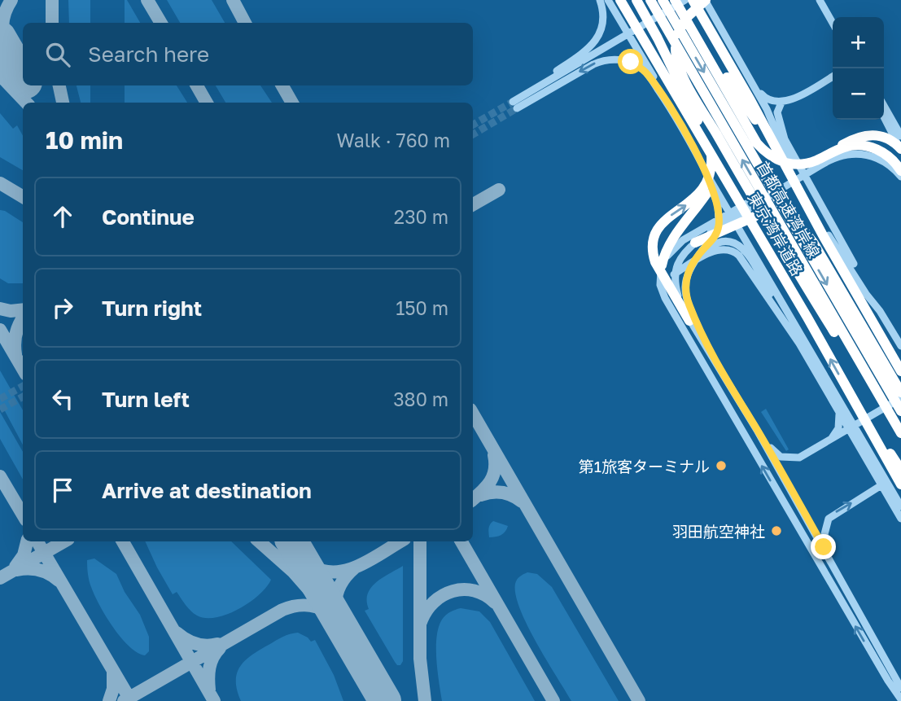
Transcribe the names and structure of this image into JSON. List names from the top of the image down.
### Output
{
  "streets": {
    "highway": ["首都高速湾岸線", "東京湾岸道路"]
  },
  "places": ["第1旅客ターミナル", "羽田航空神社"],
  "page": {
    "map_buttons": ["+", "−"],
    "search": "Search here",
    "heading": ["10 min", "Walk · 760 m"],
    "list": [
      ["Continue", "230 m"],
      ["Turn right", "150 m"],
      ["Turn left", "380 m"],
      "Arrive at destination"
    ]
  }
}
